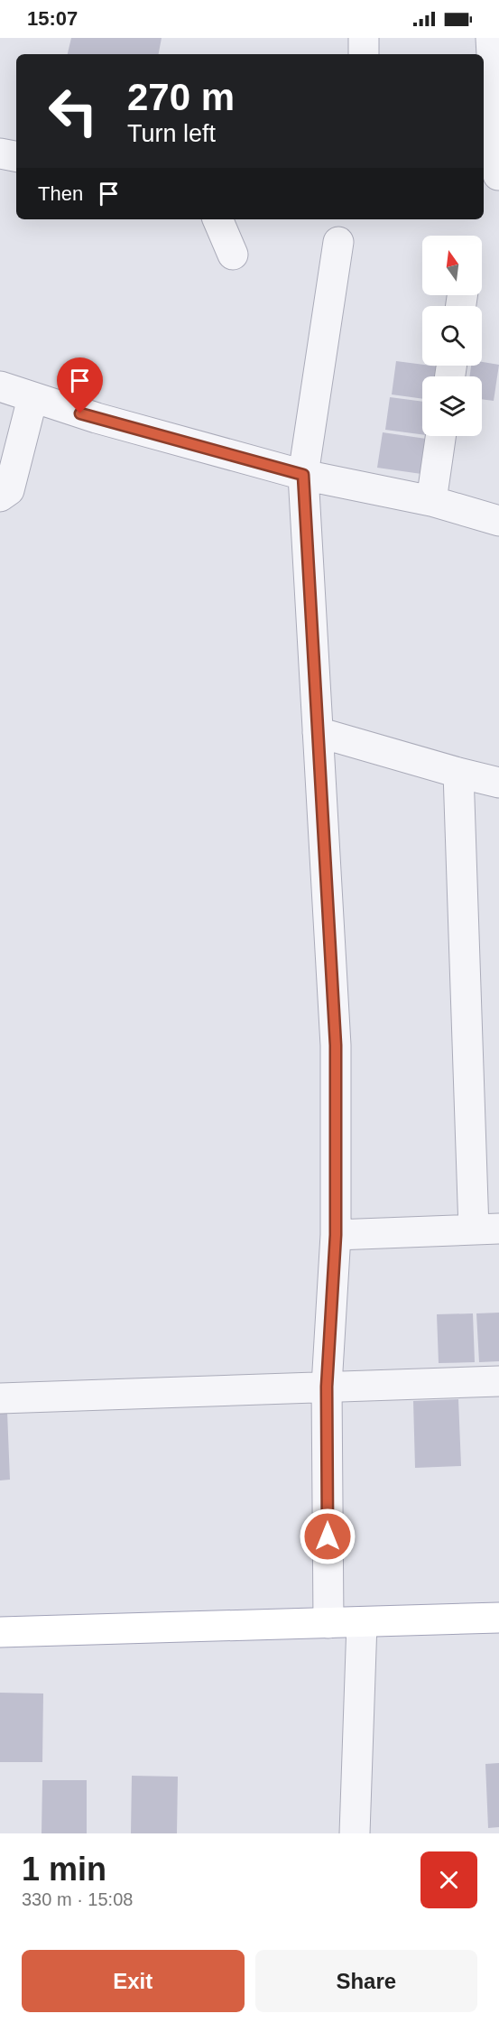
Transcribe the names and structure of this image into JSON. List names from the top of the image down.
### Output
{
  "north": "top",
  "page": {
    "status": "15:07",
    "turn": ["270 m", "Turn left"],
    "then": "Then",
    "heading": ["1 min", "330 m · 15:08"],
    "buttons": ["Exit", "Share"]
  }
}
